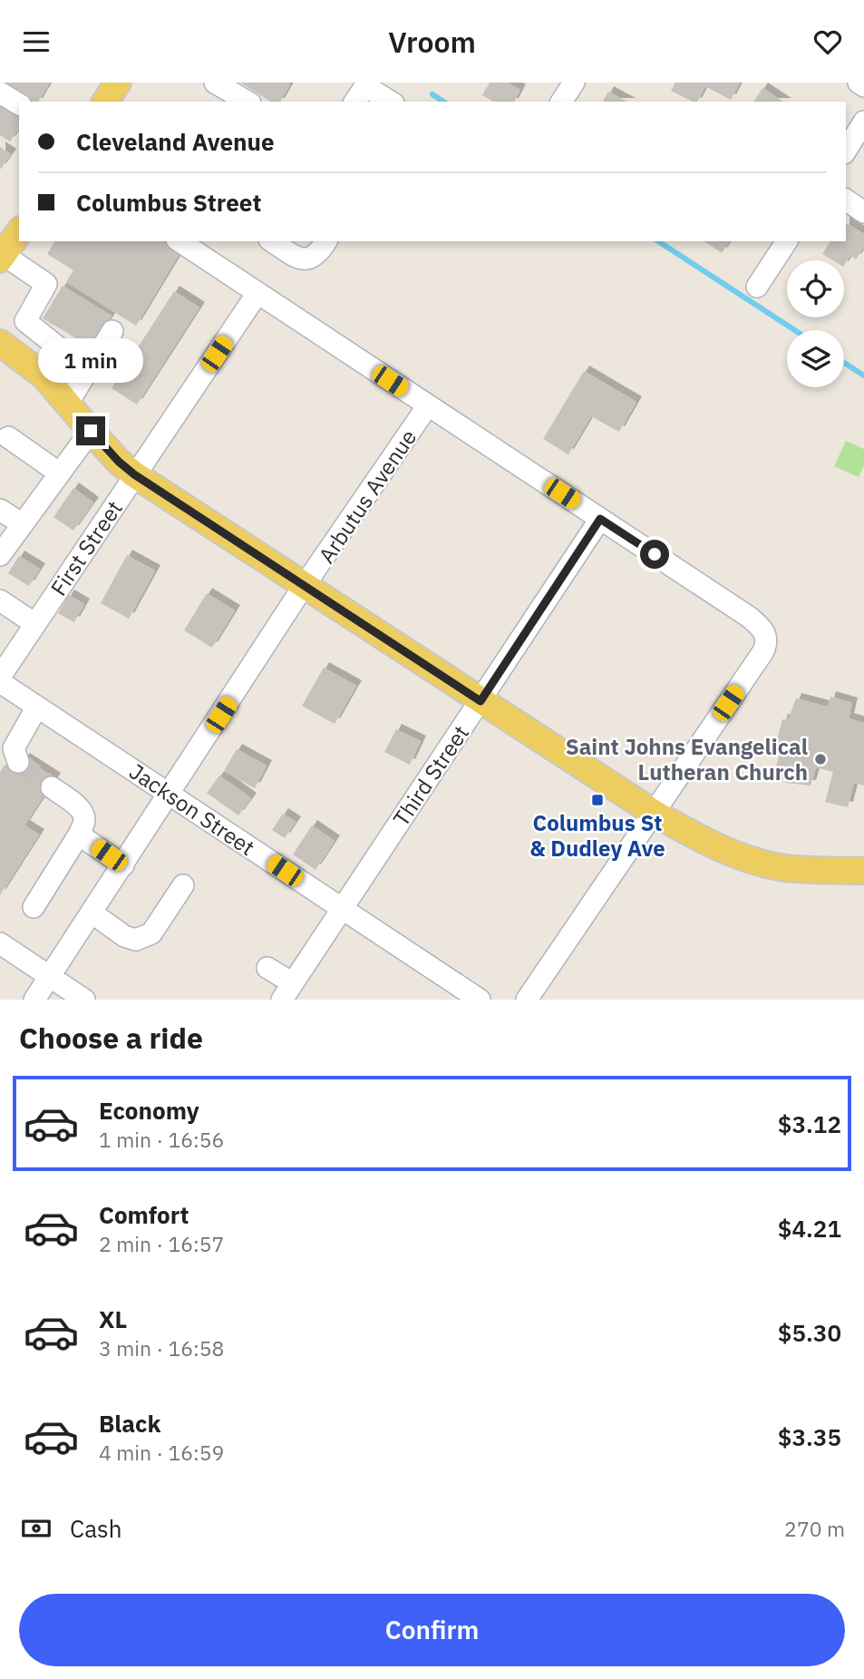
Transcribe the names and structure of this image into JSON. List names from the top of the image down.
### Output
{
  "streets": {
    "street": [
      "Arbutus Avenue",
      "First Street",
      "Third Street",
      "Jackson Street"
    ]
  },
  "crossings": [
    ["Arbutus Avenue", "Jackson Street"],
    ["Third Street", "Jackson Street"]
  ],
  "places": {
    "other": ["Saint Johns Evangelical Lutheran Church"],
    "transit": ["Columbus St & Dudley Ave"]
  },
  "page": {
    "header": "Vroom",
    "banner": ["Cleveland Avenue", "Columbus Street"],
    "bubble": "1 min",
    "heading": "Choose a ride",
    "list": [
      {
        "name": "Economy",
        "note": "1 min · 16:56",
        "value": "$3.12"
      },
      {
        "name": "Comfort",
        "note": "2 min · 16:57",
        "value": "$4.21"
      },
      {
        "name": "XL",
        "note": "3 min · 16:58",
        "value": "$5.30"
      },
      {
        "name": "Black",
        "note": "4 min · 16:59",
        "value": "$3.35"
      }
    ],
    "pay": ["Cash", "270 m"],
    "buttons": "Confirm"
  }
}
